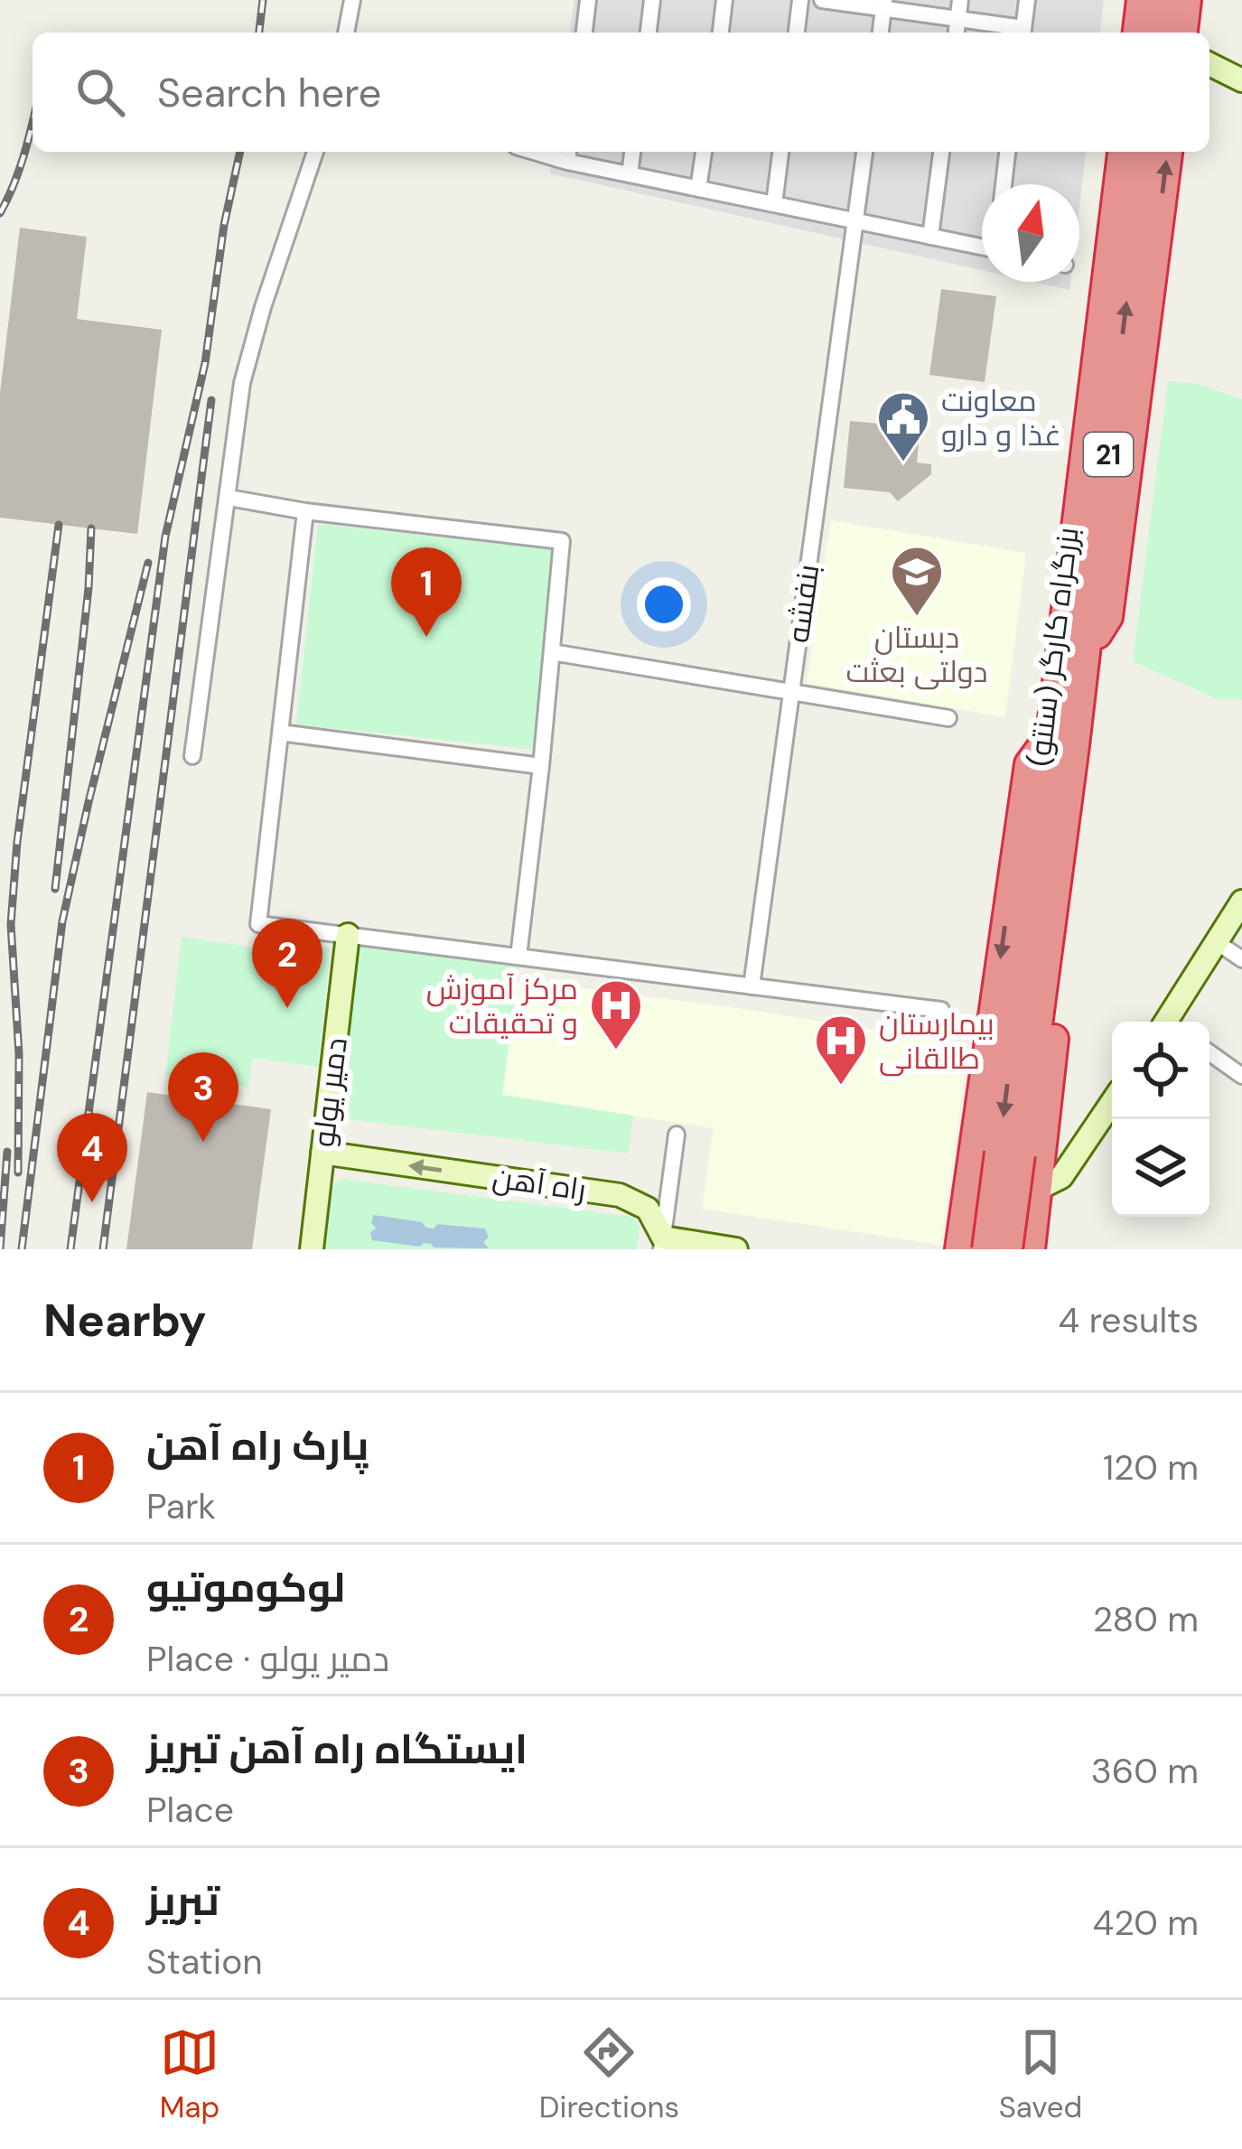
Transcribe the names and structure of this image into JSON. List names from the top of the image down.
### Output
{
  "streets": {
    "highway": ["21", "بزرگراه کارگر (سنتو)"],
    "street": ["بنفشه", "دمیر یولو", "راه آهن"]
  },
  "crossings": [
    ["21", "بزرگراه کارگر (سنتو)"],
    ["دمیر یولو", "راه آهن"]
  ],
  "one_way": ["راه آهن"],
  "places": {
    "public building": ["معاونت غذا و دارو"],
    "school or university": ["دبستان دولتی بعثت"],
    "hospital": ["مرکز آموزش و تحقیقات", "بیمارستان طالقانی"]
  },
  "north": "top",
  "page": {
    "search": "Search here",
    "pins": [
      "1",
      "2",
      "3",
      "4"
    ],
    "heading": ["Nearby", "4 results"],
    "list": [
      {
        "mark": "1",
        "name": "پارک راه آهن",
        "note": "Park",
        "value": "120 m"
      },
      {
        "mark": "2",
        "name": "لوکوموتیو",
        "note": "Place · دمیر یولو",
        "value": "280 m"
      },
      {
        "mark": "3",
        "name": "ایستگاه راه آهن تبریز",
        "note": "Place",
        "value": "360 m"
      },
      {
        "mark": "4",
        "name": "تبریز",
        "note": "Station",
        "value": "420 m"
      }
    ],
    "nav": ["Map", "Directions", "Saved"]
  }
}
